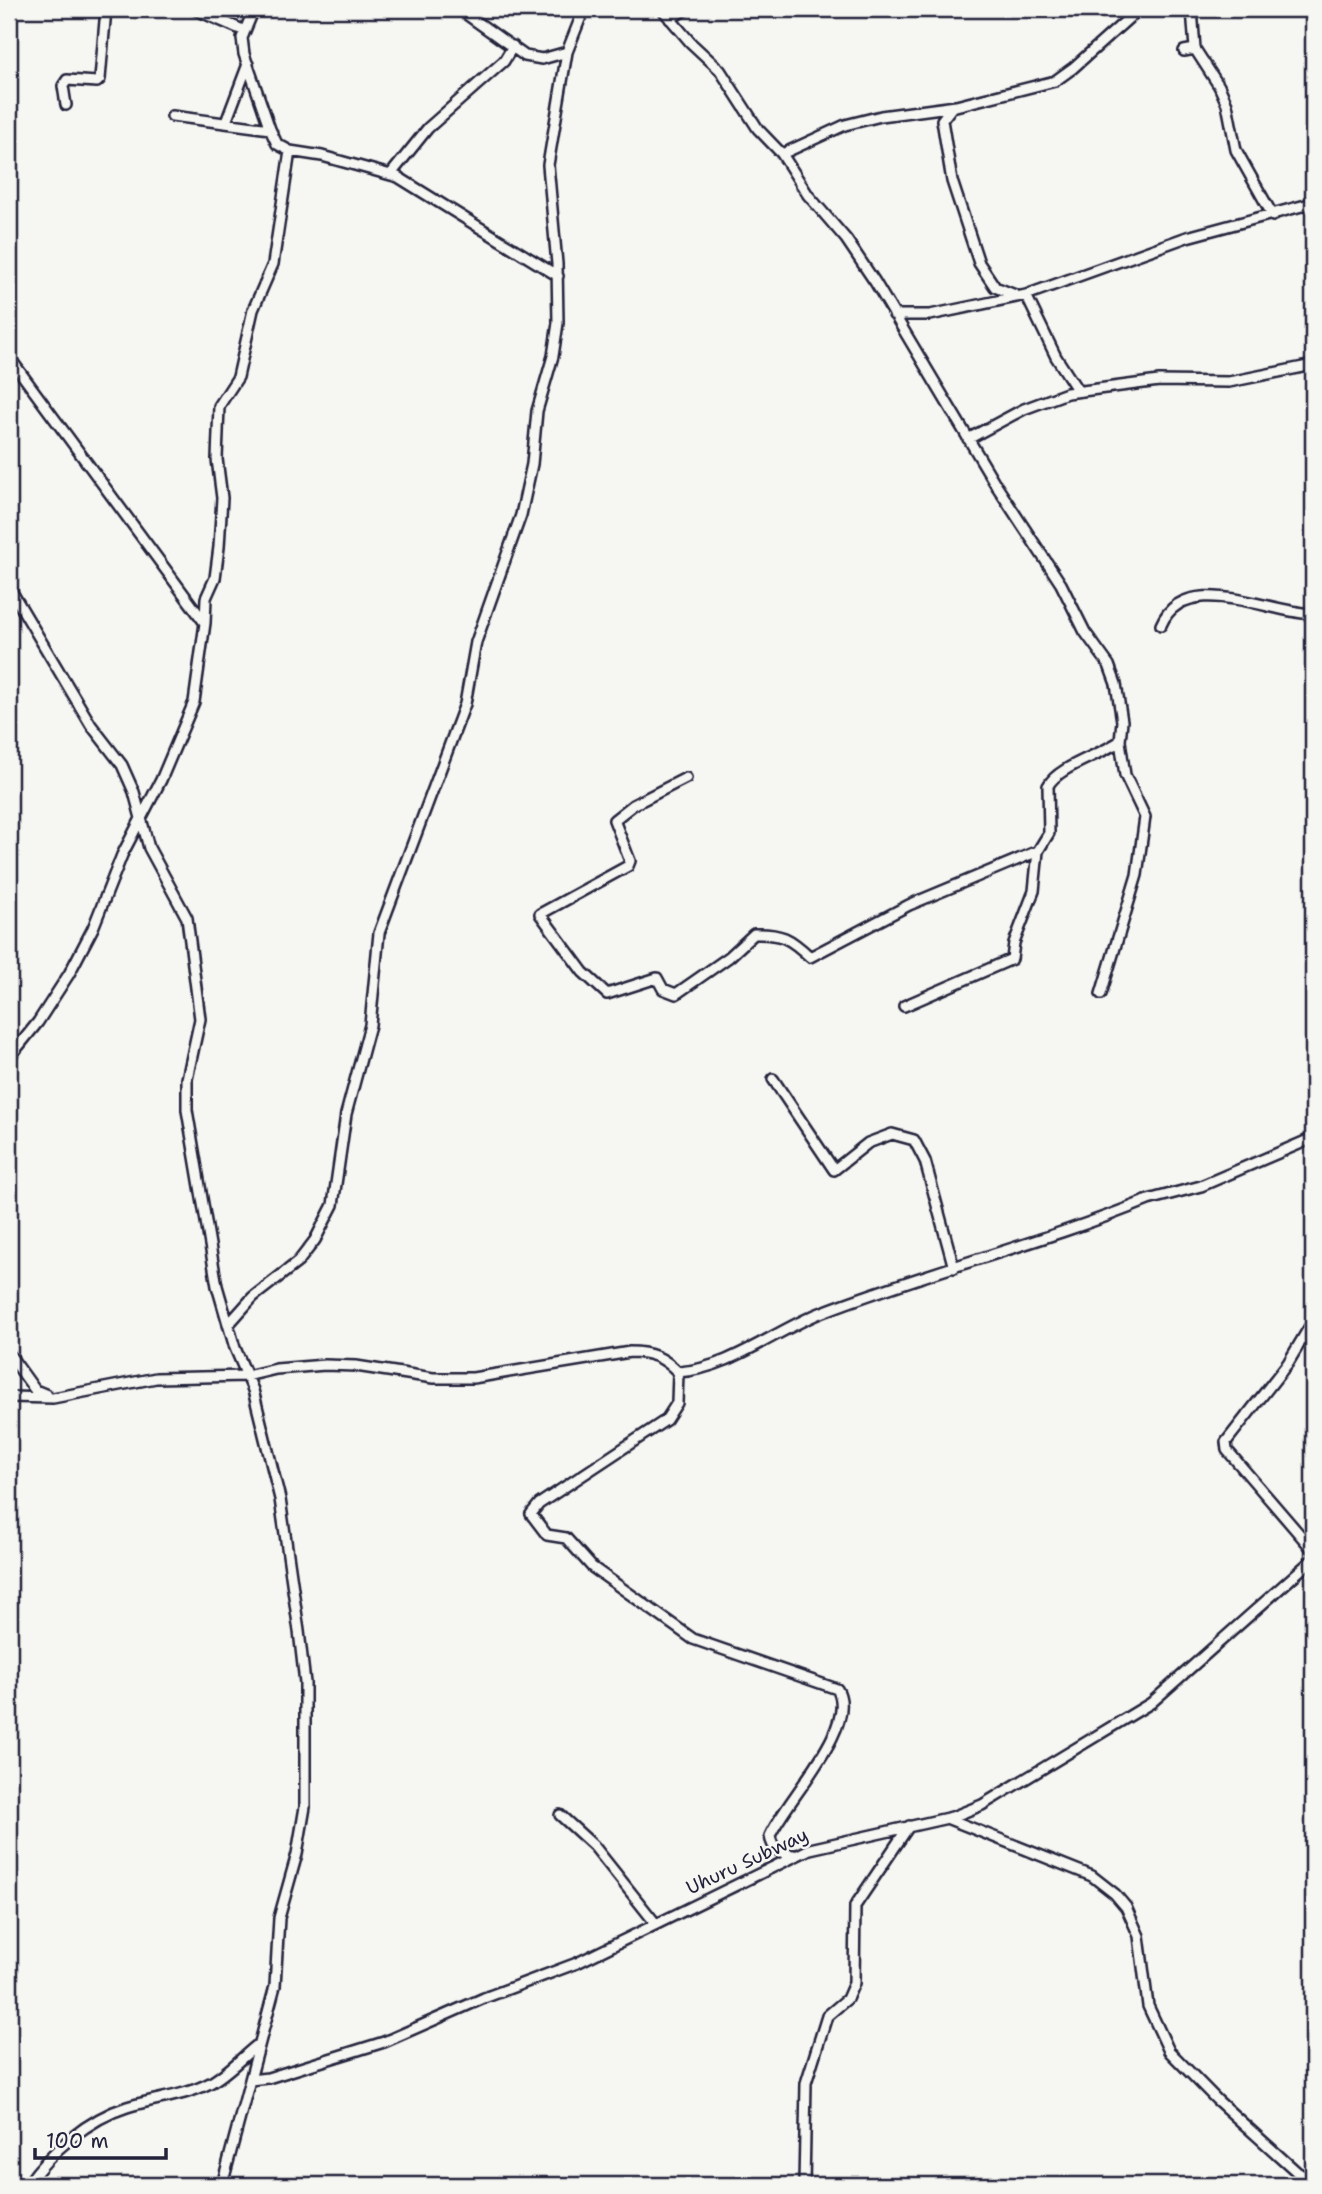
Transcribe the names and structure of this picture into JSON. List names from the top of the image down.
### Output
{
  "streets": {
    "street": ["Uhuru Subway"]
  },
  "scale_bar": "100 m"
}
